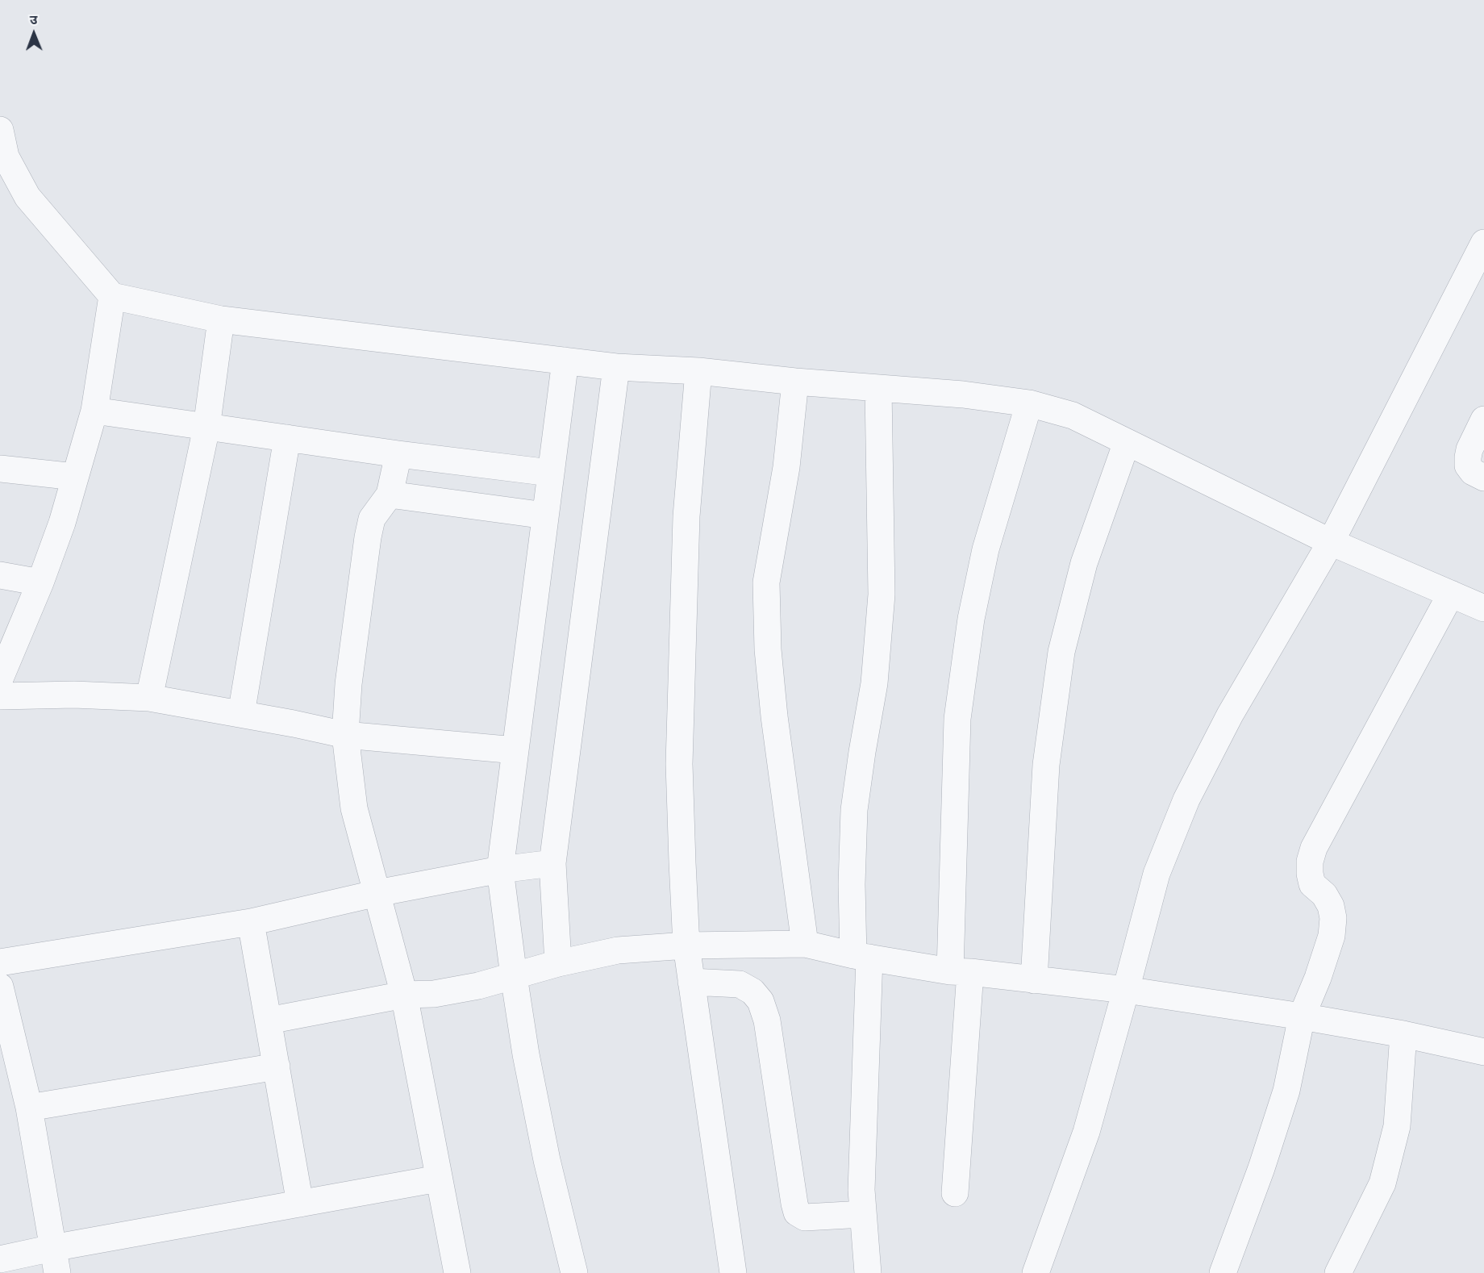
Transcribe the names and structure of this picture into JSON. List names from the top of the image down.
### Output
{
  "north": "top"
}
